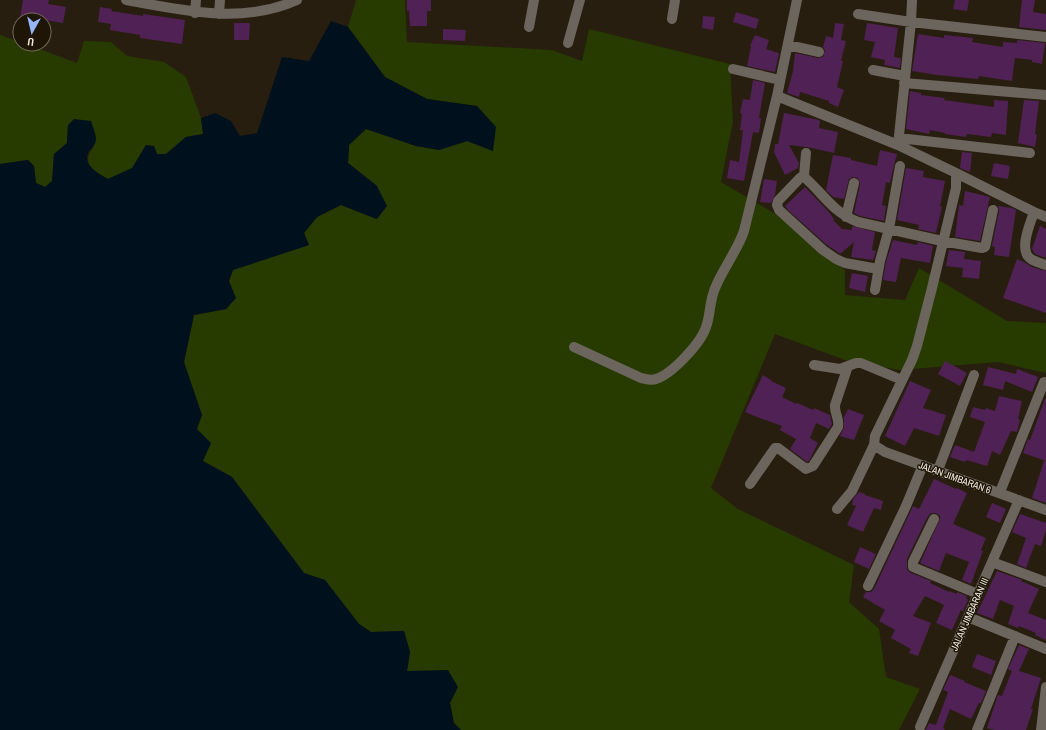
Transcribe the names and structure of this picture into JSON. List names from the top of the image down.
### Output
{
  "streets": {
    "street": ["JALAN JIMBARAN 6", "JALAN JIMBARAN III"]
  },
  "crossings": [
    ["JALAN JIMBARAN 6", "JALAN JIMBARAN III"]
  ],
  "north": "bottom"
}
